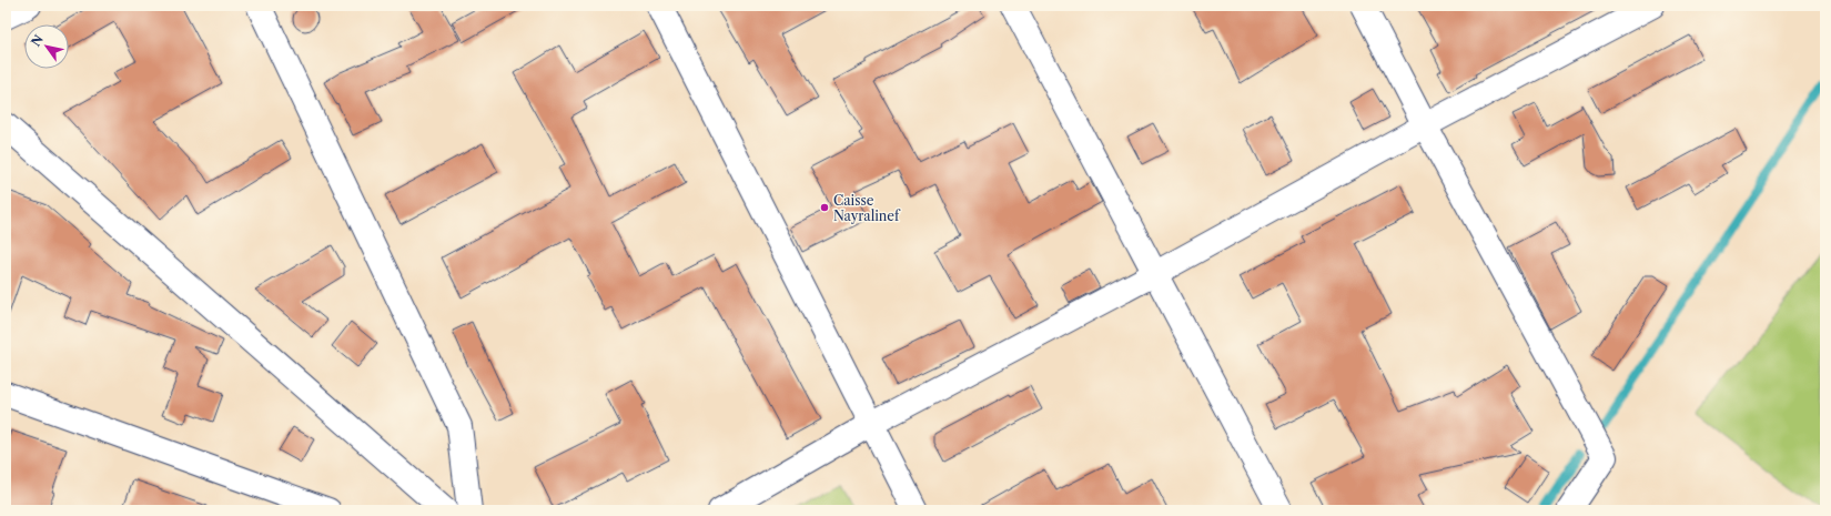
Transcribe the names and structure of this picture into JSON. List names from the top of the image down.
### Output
{
  "places": ["Caisse Nayralinef"],
  "north": "top left"
}
